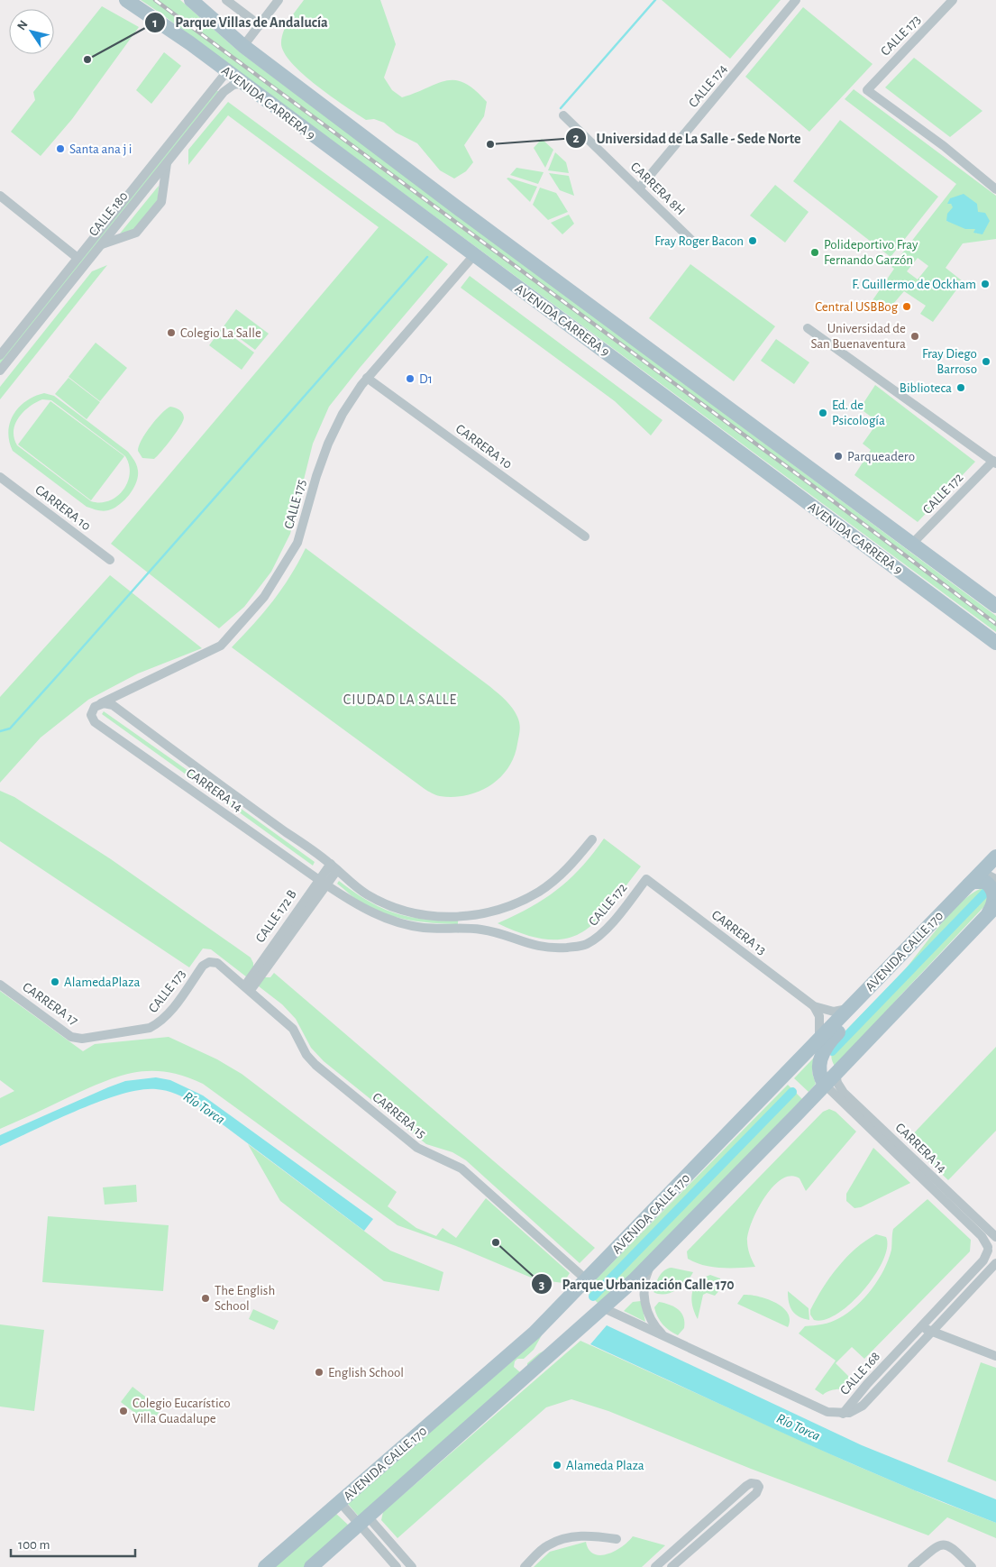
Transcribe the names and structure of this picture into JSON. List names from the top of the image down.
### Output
{
  "streets": {
    "main road": ["AVENIDA CARRERA 9", "AVENIDA CALLE 170"],
    "street": [
      "CALLE 173",
      "CALLE 174",
      "CARRERA 8H",
      "CALLE 180",
      "CARRERA 10",
      "CALLE 172",
      "CALLE 175",
      "CARRERA 14",
      "CALLE 172 B",
      "CARRERA 13",
      "CARRERA 17",
      "CARRERA 15",
      "CALLE 168"
    ]
  },
  "crossings": [
    ["CALLE 173", "CARRERA 17"],
    ["CALLE 173", "CARRERA 15"],
    ["CALLE 174", "CARRERA 8H"],
    ["AVENIDA CARRERA 9", "CALLE 180"],
    ["AVENIDA CARRERA 9", "CALLE 172"],
    ["AVENIDA CARRERA 9", "CALLE 175"],
    ["CARRERA 10", "CALLE 175"],
    ["CALLE 172", "CARRERA 14"],
    ["CALLE 172", "CARRERA 13"],
    ["CALLE 175", "CARRERA 14"],
    ["CARRERA 14", "CALLE 172 B"],
    ["CARRERA 14", "CALLE 168"],
    ["CALLE 172 B", "CARRERA 15"],
    ["CARRERA 13", "AVENIDA CALLE 170"],
    ["AVENIDA CALLE 170", "CARRERA 15"]
  ],
  "districts": ["CIUDAD LA SALLE"],
  "water": ["Río Torca"],
  "places": [
    "Parque Villas de Andalucía",
    "Universidad de La Salle - Sede Norte",
    "Santa ana j i",
    "Fray Roger Bacon",
    "Polideportivo Fray Fernando Garzón",
    "F. Guillermo de Ockham",
    "Central USBBog",
    "Colegio La Salle",
    "Universidad de San Buenaventura",
    "Fray Diego Barroso",
    "D1",
    "Biblioteca",
    "Ed. de Psicología",
    "Parqueadero",
    "AlamedaPlaza",
    "Parque Urbanización Calle 170",
    "The English School",
    "English School",
    "Colegio Eucarístico Villa Guadalupe",
    "Alameda Plaza"
  ],
  "scale_bar": "100 m",
  "north": "top left"
}
